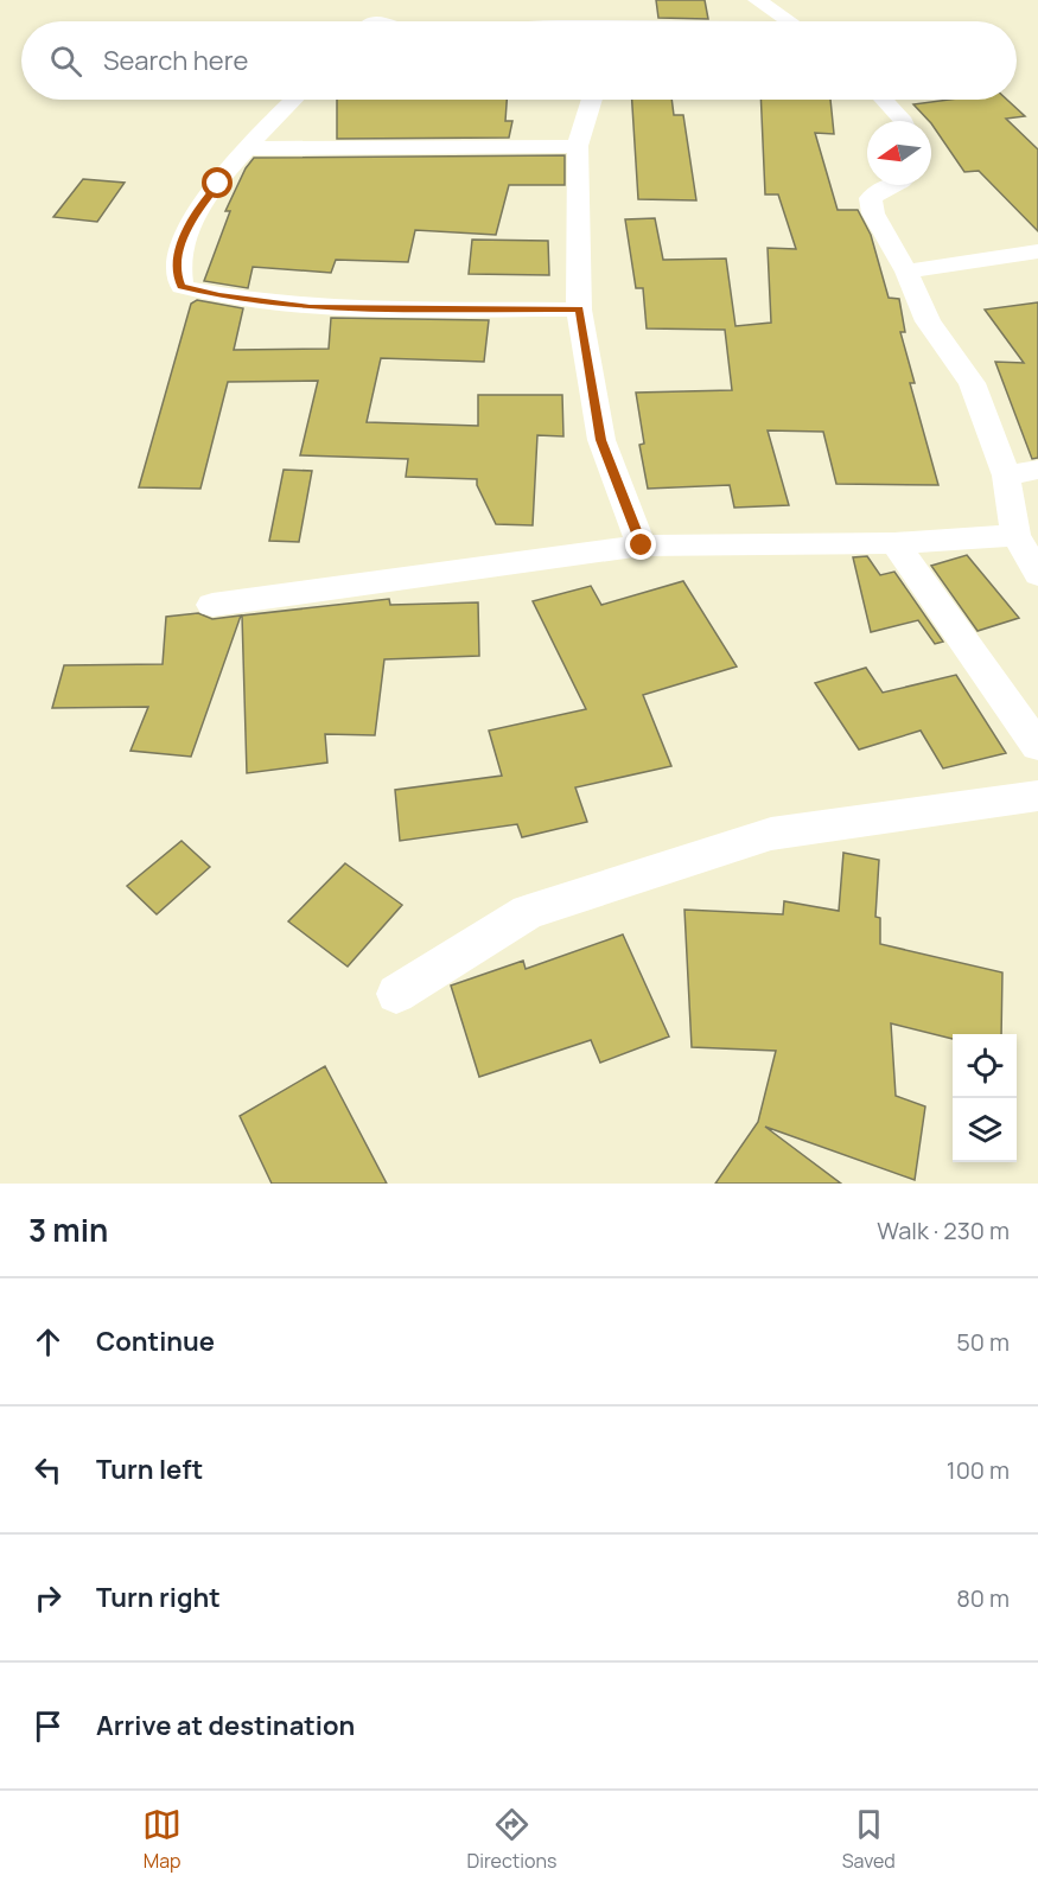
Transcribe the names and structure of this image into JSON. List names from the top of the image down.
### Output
{
  "north": "left",
  "page": {
    "search": "Search here",
    "heading": ["3 min", "Walk · 230 m"],
    "list": [
      ["Continue", "50 m"],
      ["Turn left", "100 m"],
      ["Turn right", "80 m"],
      "Arrive at destination"
    ],
    "nav": ["Map", "Directions", "Saved"]
  }
}
